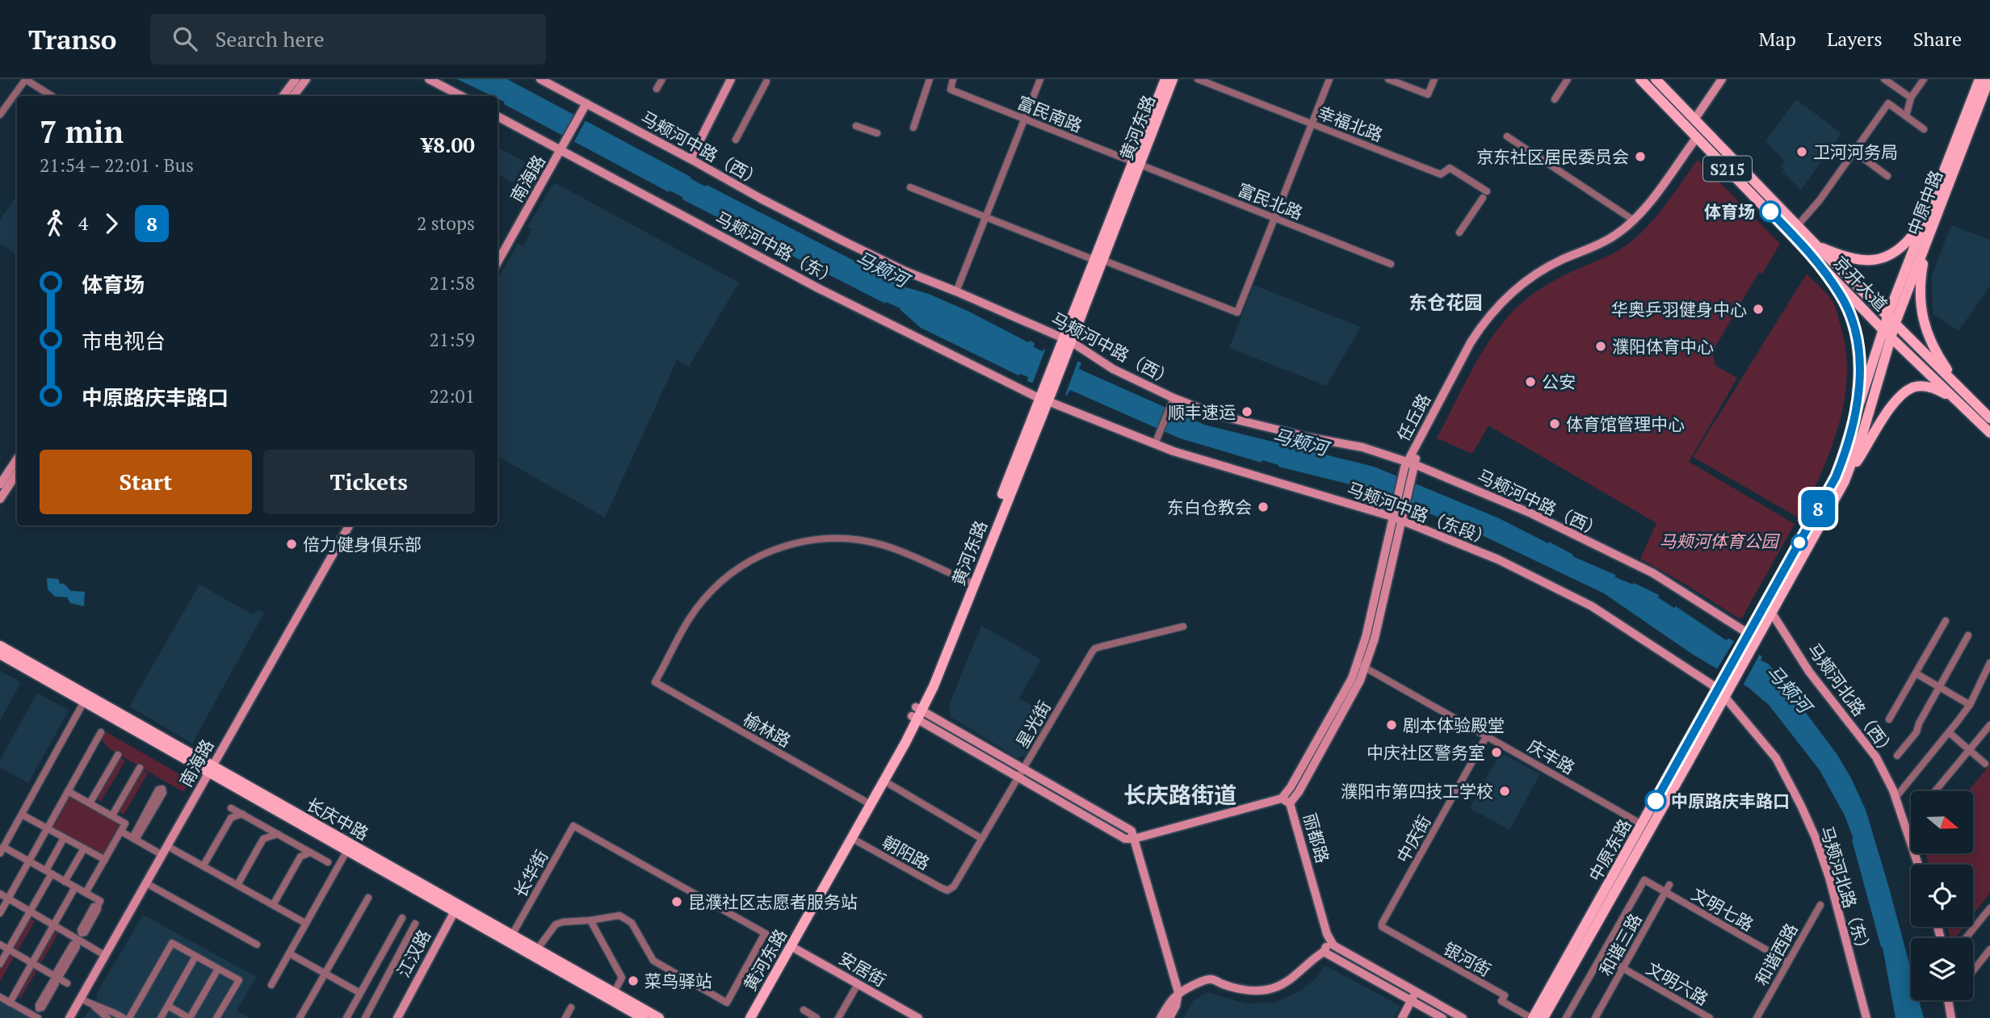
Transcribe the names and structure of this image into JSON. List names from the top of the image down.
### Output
{
  "streets": {
    "main road": [
      "黄河东路",
      "S215",
      "中原中路",
      "京开大道",
      "长庆中路",
      "中原东路"
    ],
    "street": [
      "富民南路",
      "幸福北路",
      "马颊河中路（西）",
      "南海路",
      "富民北路",
      "马颊河中路（东）",
      "任丘路",
      "马颊河中路（东段）",
      "马颊河北路（西）",
      "星光街",
      "榆林路",
      "庆丰路",
      "丽都路",
      "中庆街",
      "朝阳路",
      "长华街",
      "马颊河北路（东）",
      "文明七路",
      "和谐三路",
      "江汉路",
      "和谐西路",
      "银河街",
      "安居街",
      "文明六路"
    ]
  },
  "crossings": [
    ["富民南路", "黄河东路"],
    ["富民南路", "富民北路"],
    ["黄河东路", "马颊河中路（西）"],
    ["黄河东路", "富民北路"],
    ["黄河东路", "马颊河中路（东）"],
    ["黄河东路", "马颊河中路（东段）"],
    ["黄河东路", "榆林路"],
    ["黄河东路", "朝阳路"],
    ["黄河东路", "安居街"],
    ["马颊河中路（西）", "南海路"],
    ["马颊河中路（西）", "任丘路"],
    ["马颊河中路（西）", "中原东路"],
    ["南海路", "马颊河中路（东）"],
    ["南海路", "长庆中路"],
    ["中原中路", "京开大道"],
    ["中原中路", "中原东路"],
    ["马颊河中路（东）", "马颊河中路（东段）"],
    ["京开大道", "任丘路"],
    ["京开大道", "中原东路"],
    ["任丘路", "马颊河中路（东段）"],
    ["任丘路", "庆丰路"],
    ["任丘路", "丽都路"],
    ["马颊河中路（东段）", "中原东路"],
    ["马颊河中路（东段）", "马颊河北路（东）"],
    ["马颊河北路（西）", "中原东路"],
    ["星光街", "朝阳路"],
    ["庆丰路", "中庆街"],
    ["庆丰路", "中原东路"],
    ["长庆中路", "长华街"],
    ["长庆中路", "江汉路"],
    ["中庆街", "银河街"],
    ["中原东路", "马颊河北路（东）"],
    ["中原东路", "银河街"],
    ["文明七路", "和谐三路"],
    ["文明七路", "和谐西路"],
    ["文明七路", "文明六路"],
    ["和谐三路", "文明六路"]
  ],
  "districts": ["东仓花园", "长庆路街道"],
  "water": ["马颊河"],
  "parks": ["马颊河体育公园"],
  "places": [
    "卫河河务局",
    "京东社区居民委员会",
    "体育场",
    "华奥乒羽健身中心",
    "濮阳体育中心",
    "公安",
    "顺丰速运",
    "体育馆管理中心",
    "东白仓教会",
    "倍力健身俱乐部",
    "剧本体验殿堂",
    "中庆社区警务室",
    "濮阳市第四技工学校",
    "中原路庆丰路口",
    "昆濮社区志愿者服务站",
    "菜鸟驿站"
  ],
  "lines": ["bus line 8"],
  "north": "right",
  "page": {
    "header": "Transo",
    "search": "Search here",
    "nav": ["Map", "Layers", "Share"],
    "on_map": "8",
    "heading": ["7 min", "21:54 – 22:01 · Bus", "¥8.00"],
    "legs": ["4", "8", "2 stops"],
    "list": [
      {
        "name": "体育场",
        "value": "21:58"
      },
      {
        "name": "市电视台",
        "value": "21:59"
      },
      {
        "name": "中原路庆丰路口",
        "value": "22:01"
      }
    ],
    "buttons": ["Start", "Tickets"]
  }
}
